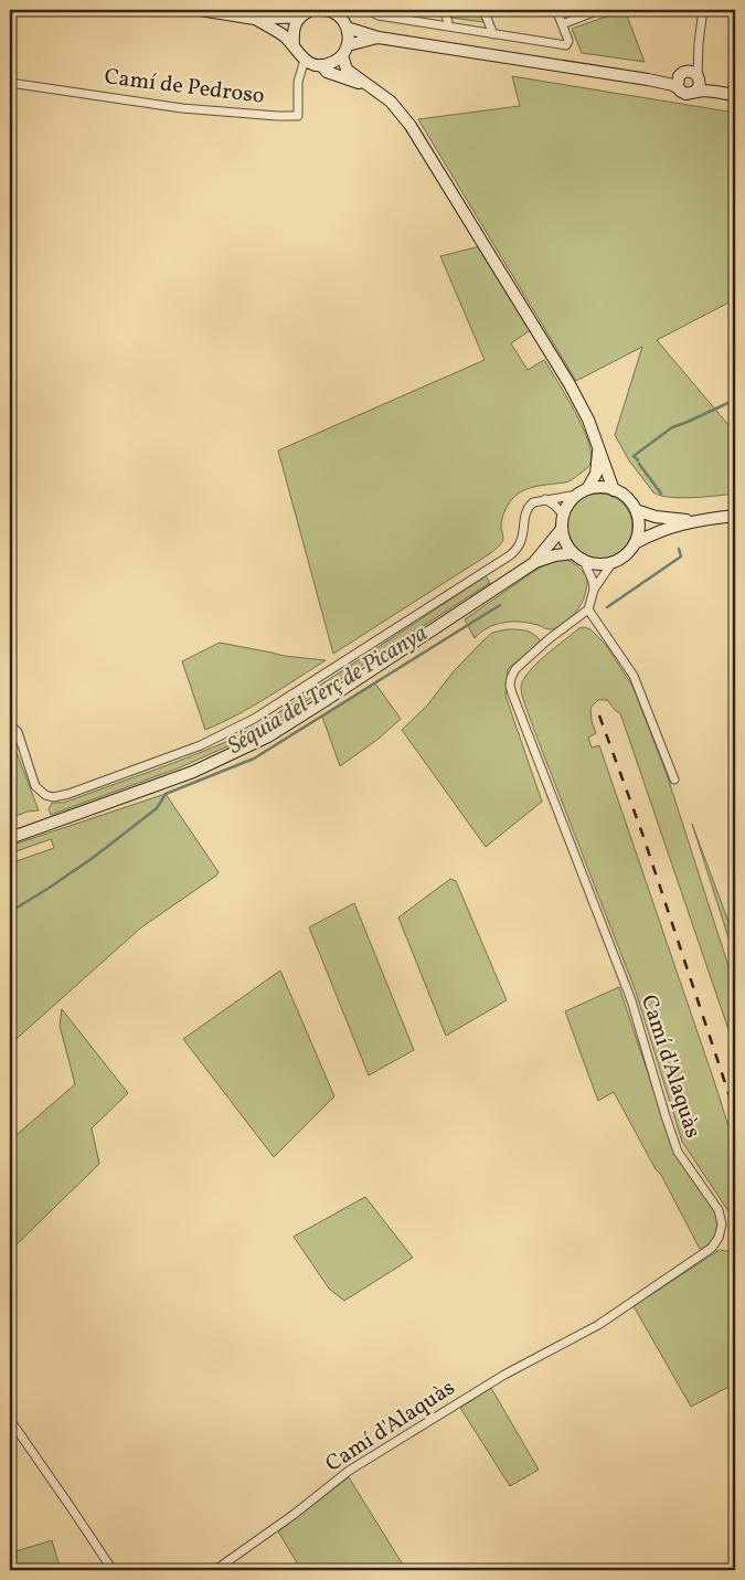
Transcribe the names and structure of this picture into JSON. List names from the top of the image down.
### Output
{
  "streets": {
    "street": ["Camí de Pedroso", "Camí d'Alaquàs"]
  },
  "water": ["Séquia del Terç de Picanya"]
}
